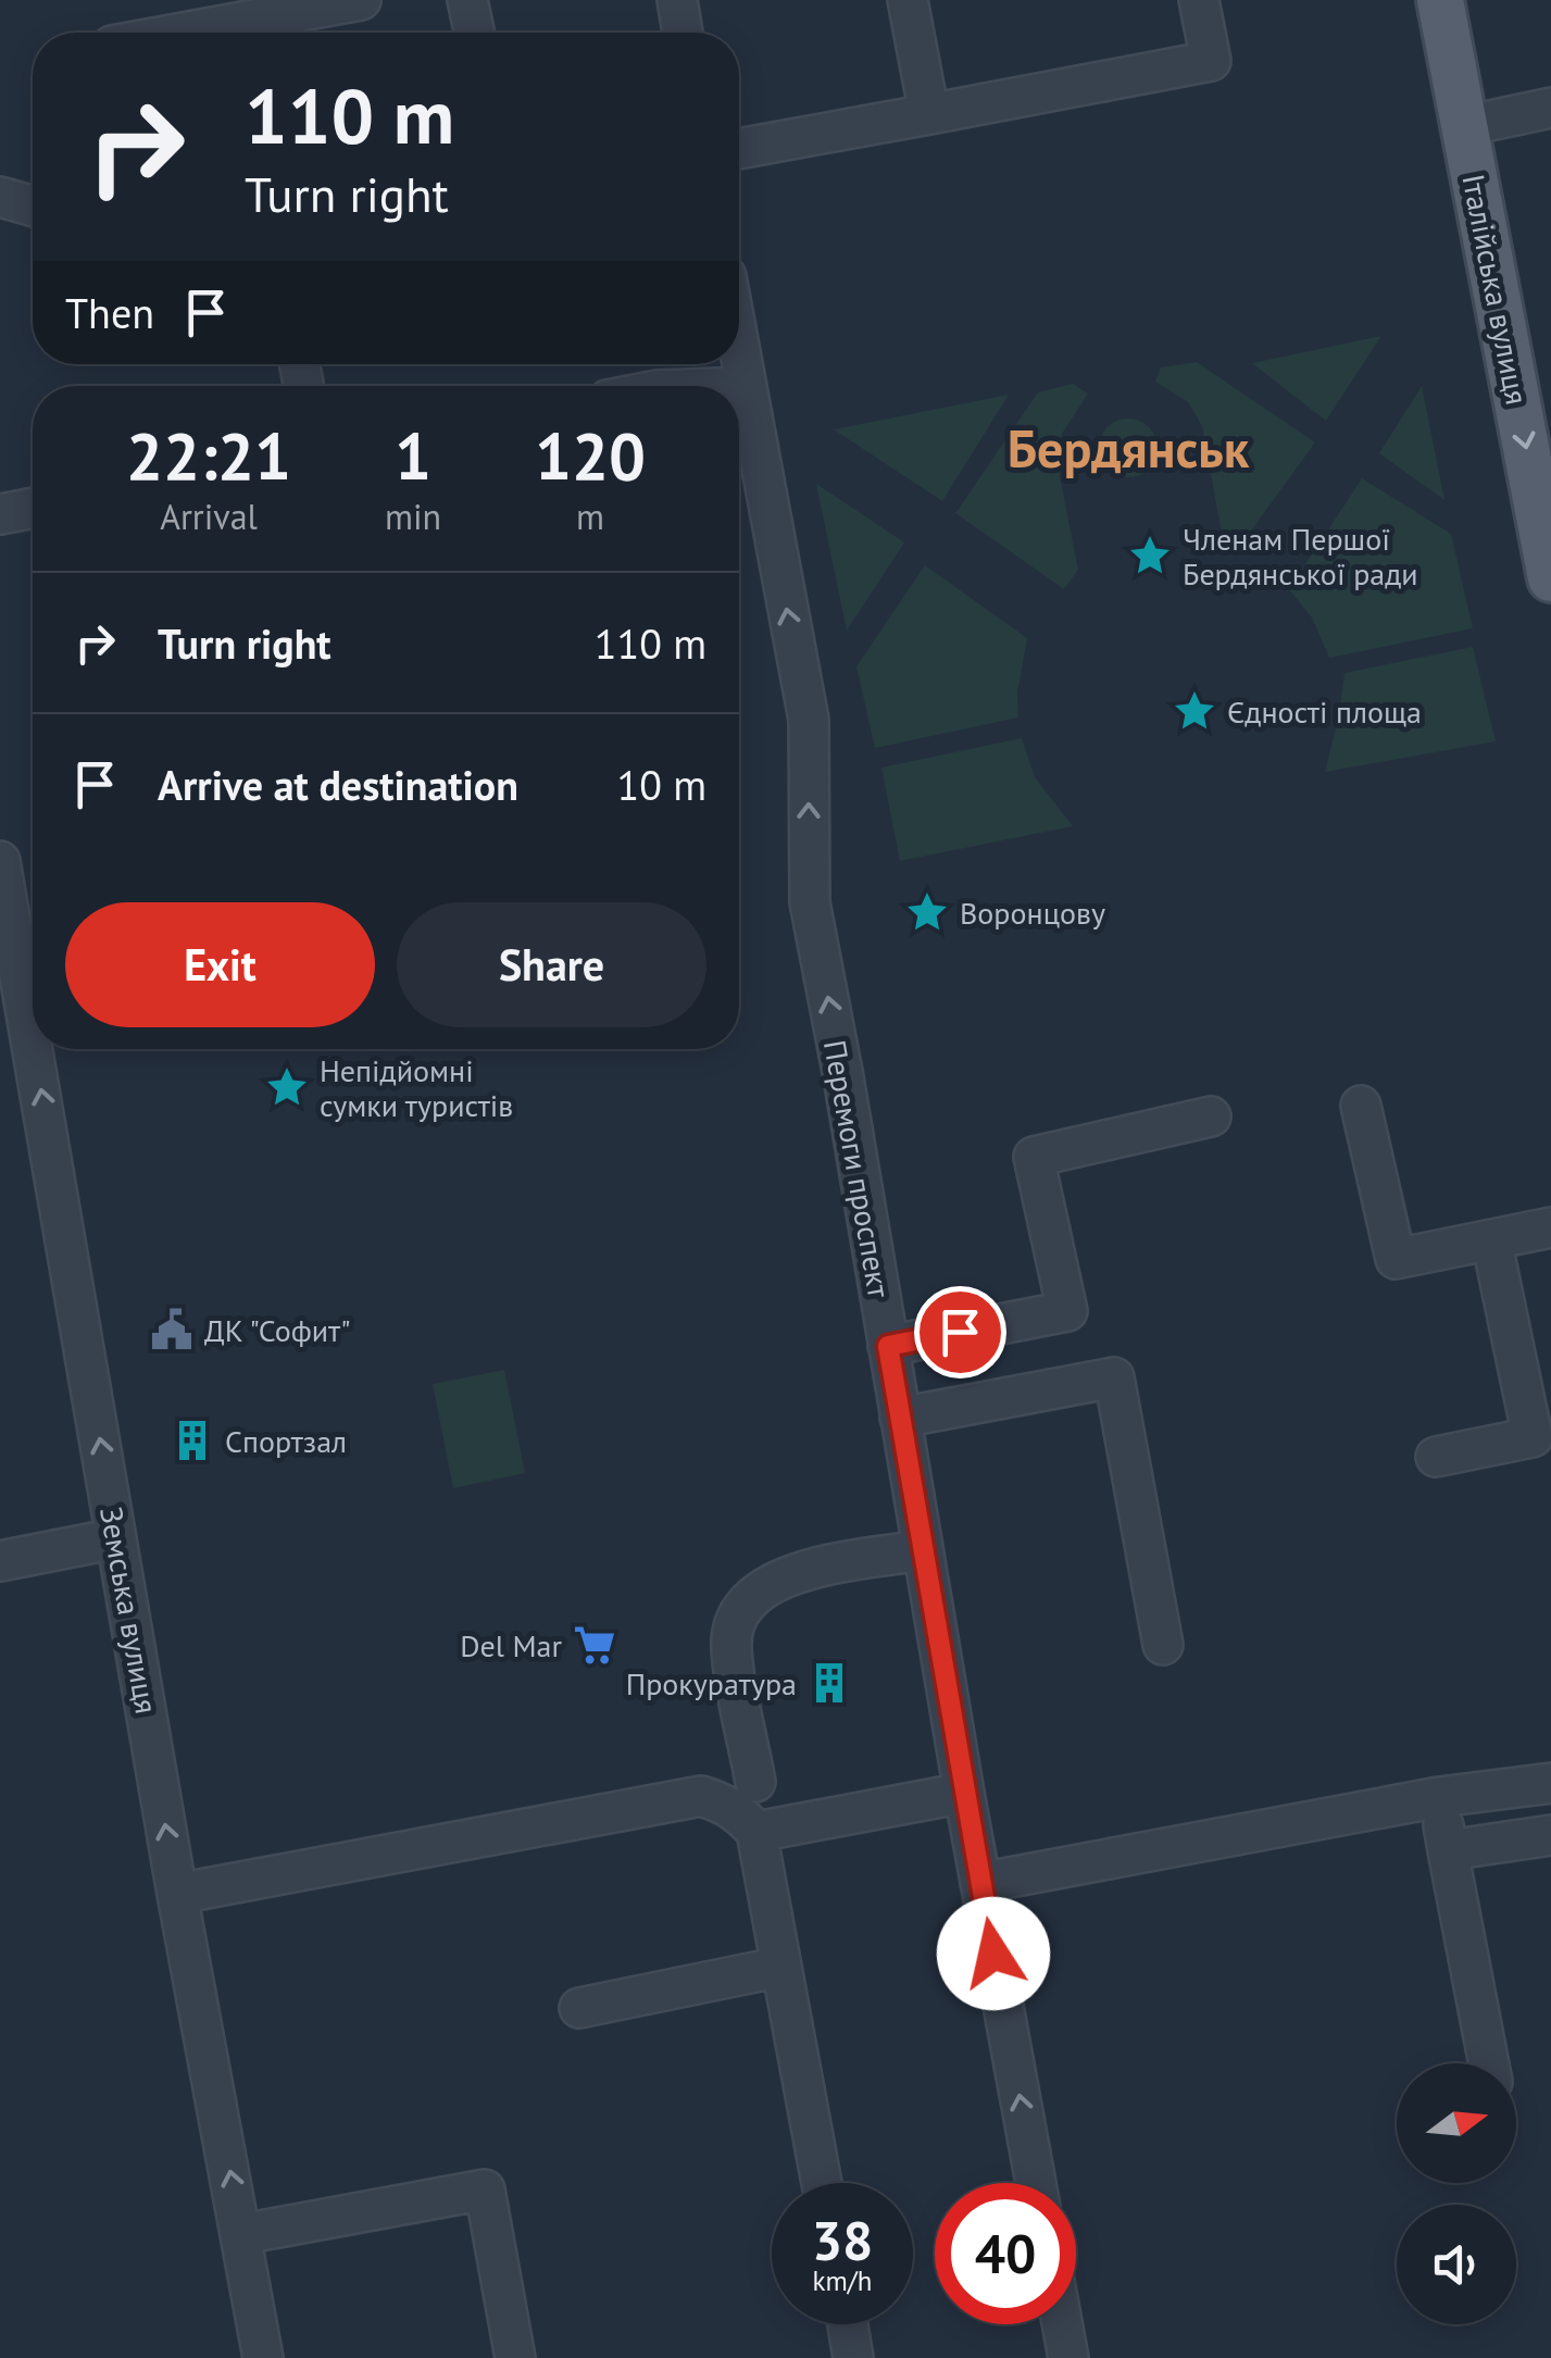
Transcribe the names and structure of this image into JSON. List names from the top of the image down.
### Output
{
  "streets": {
    "main road": ["Італійська вулиця"],
    "street": ["Перемоги проспект", "Земська вулиця"]
  },
  "one_way": ["Італійська вулиця", "Перемоги проспект", "Земська вулиця"],
  "districts": ["Бердянськ"],
  "places": {
    "place": [
      "Членам Першої Бердянської ради",
      "Єдності площа",
      "Воронцову",
      "Непідйомні сумки туристів"
    ],
    "public building": ["ДК \"Софит\""],
    "building": ["Спортзал", "Прокуратура"],
    "supermarket": ["Del Mar"]
  },
  "north": "right",
  "page": {
    "turn": ["110 m", "Turn right"],
    "then": "Then",
    "eta": [
      "22:21",
      "Arrival",
      "1",
      "min",
      "120",
      "m"
    ],
    "list": [
      {
        "name": "Turn right",
        "value": "110 m"
      },
      {
        "name": "Arrive at destination",
        "value": "10 m"
      }
    ],
    "buttons": ["Exit", "Share"],
    "speed": "38 km/h",
    "limit": "40"
  }
}
